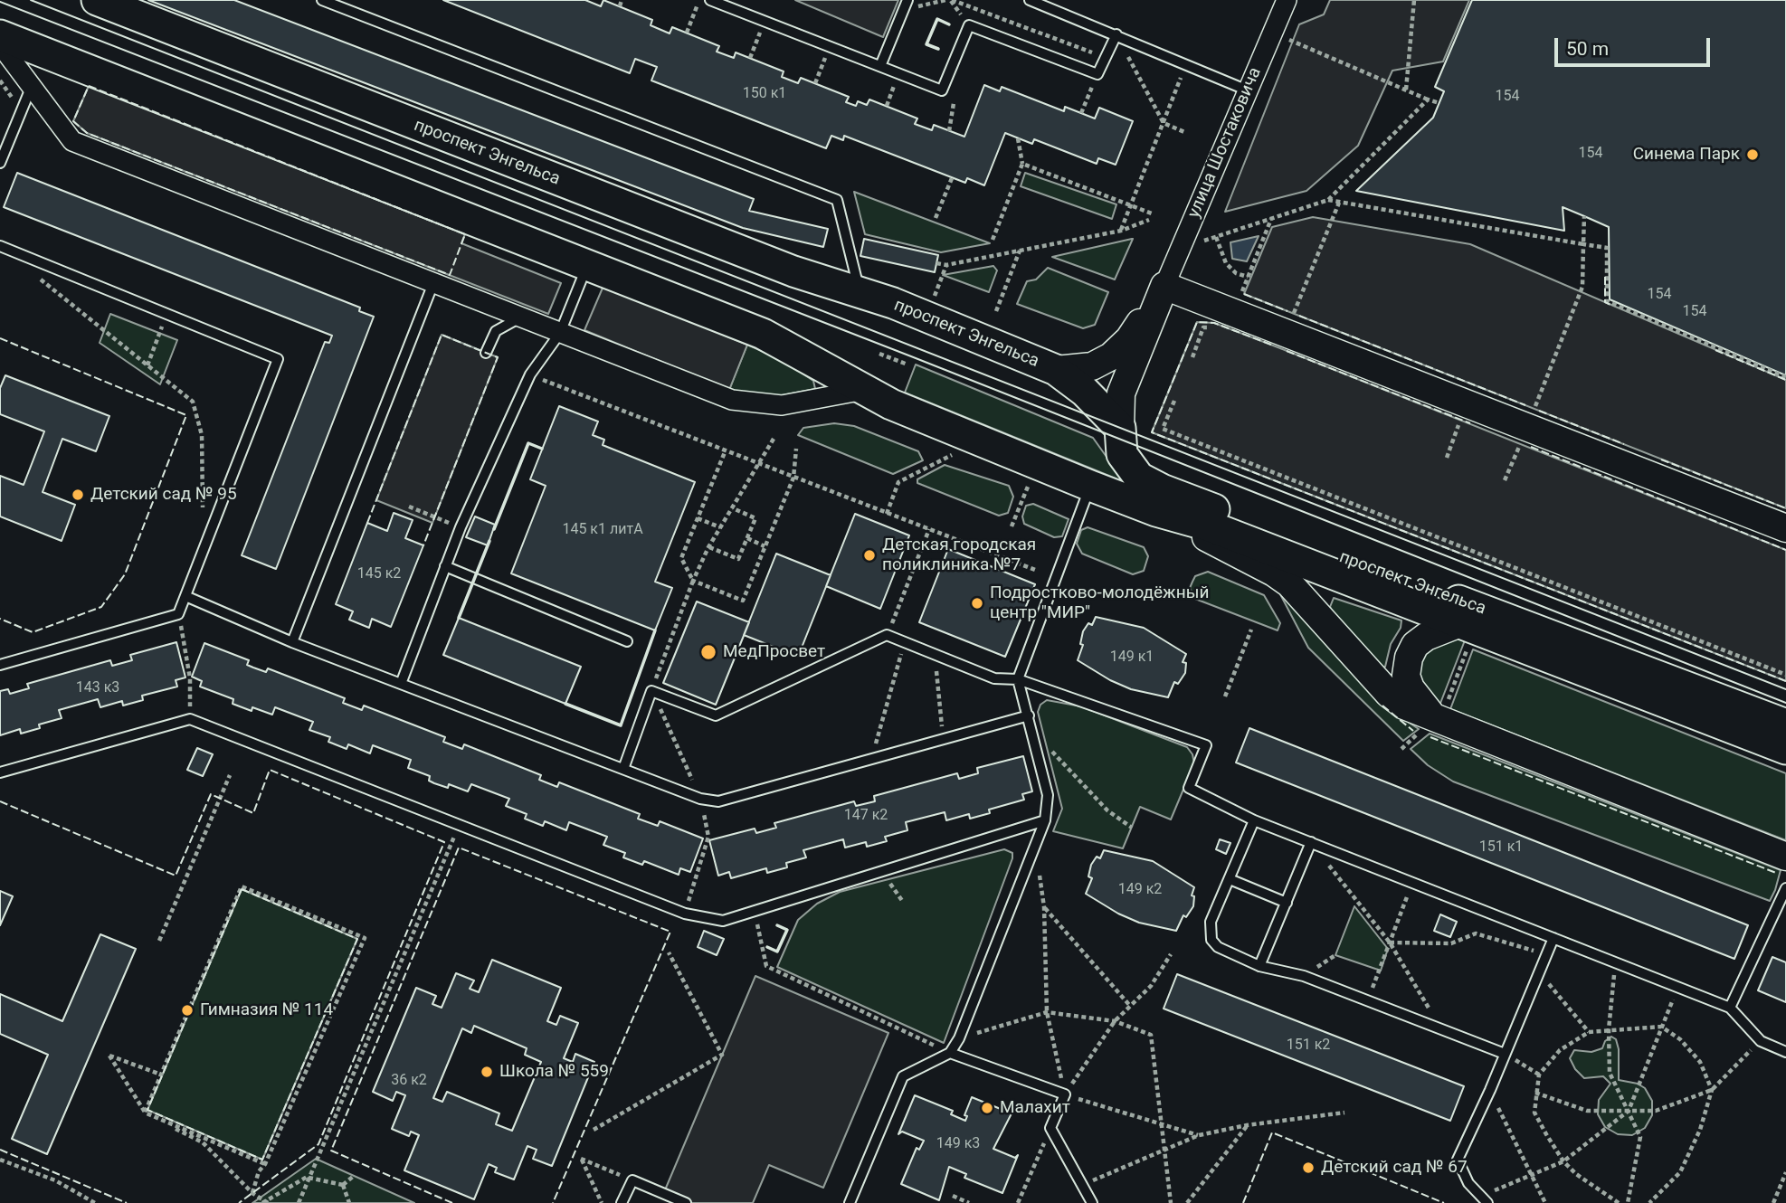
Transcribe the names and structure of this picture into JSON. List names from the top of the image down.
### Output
{
  "streets": {
    "main road": ["улица Шостаковича", "проспект Энгельса"]
  },
  "crossings": [
    ["улица Шостаковича", "проспект Энгельса"]
  ],
  "places": [
    "Синема Парк",
    "Детский сад № 95",
    "Детская городская поликлиника №7",
    "Подростково-молодёжный центр \"МИР\"",
    "МедПросвет",
    "Гимназия № 114",
    "Школа № 559",
    "Малахит",
    "Детский сад № 67"
  ],
  "house_numbers": [
    "150 к1",
    "154",
    "154",
    "154",
    "154",
    "145 к1 литА",
    "145 к2",
    "149 к1",
    "143 к3",
    "147 к2",
    "151 к1",
    "149 к2",
    "151 к2",
    "36 к2",
    "149 к3"
  ],
  "scale_bar": "50 m"
}
